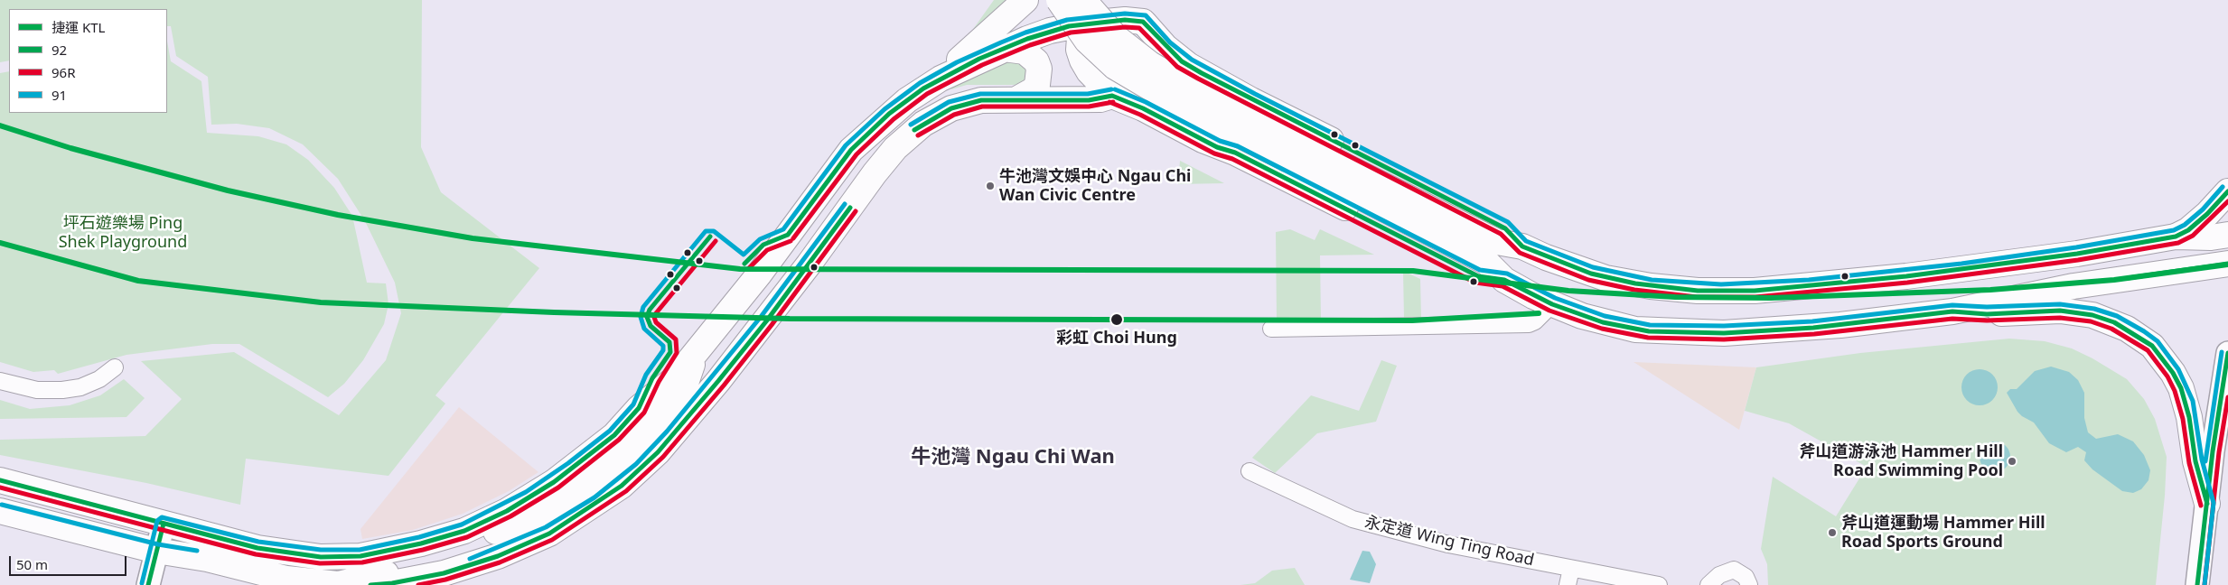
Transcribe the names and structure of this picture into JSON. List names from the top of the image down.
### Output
{
  "streets": {
    "street": ["永定道 Wing Ting Road"]
  },
  "districts": ["牛池灣 Ngau Chi Wan"],
  "parks": ["坪石遊樂場 Ping Shek Playground"],
  "places": [
    "牛池灣文娛中心 Ngau Chi Wan Civic Centre",
    "彩虹 Choi Hung",
    "斧山道游泳池 Hammer Hill Road Swimming Pool",
    "斧山道運動場 Hammer Hill Road Sports Ground"
  ],
  "lines": [
    "transit line 91",
    "transit line 92",
    "transit line 96R",
    "metro line KTL"
  ],
  "legend": [
    "捷運 KTL",
    "92",
    "96R",
    "91"
  ],
  "scale_bar": "50 m"
}
